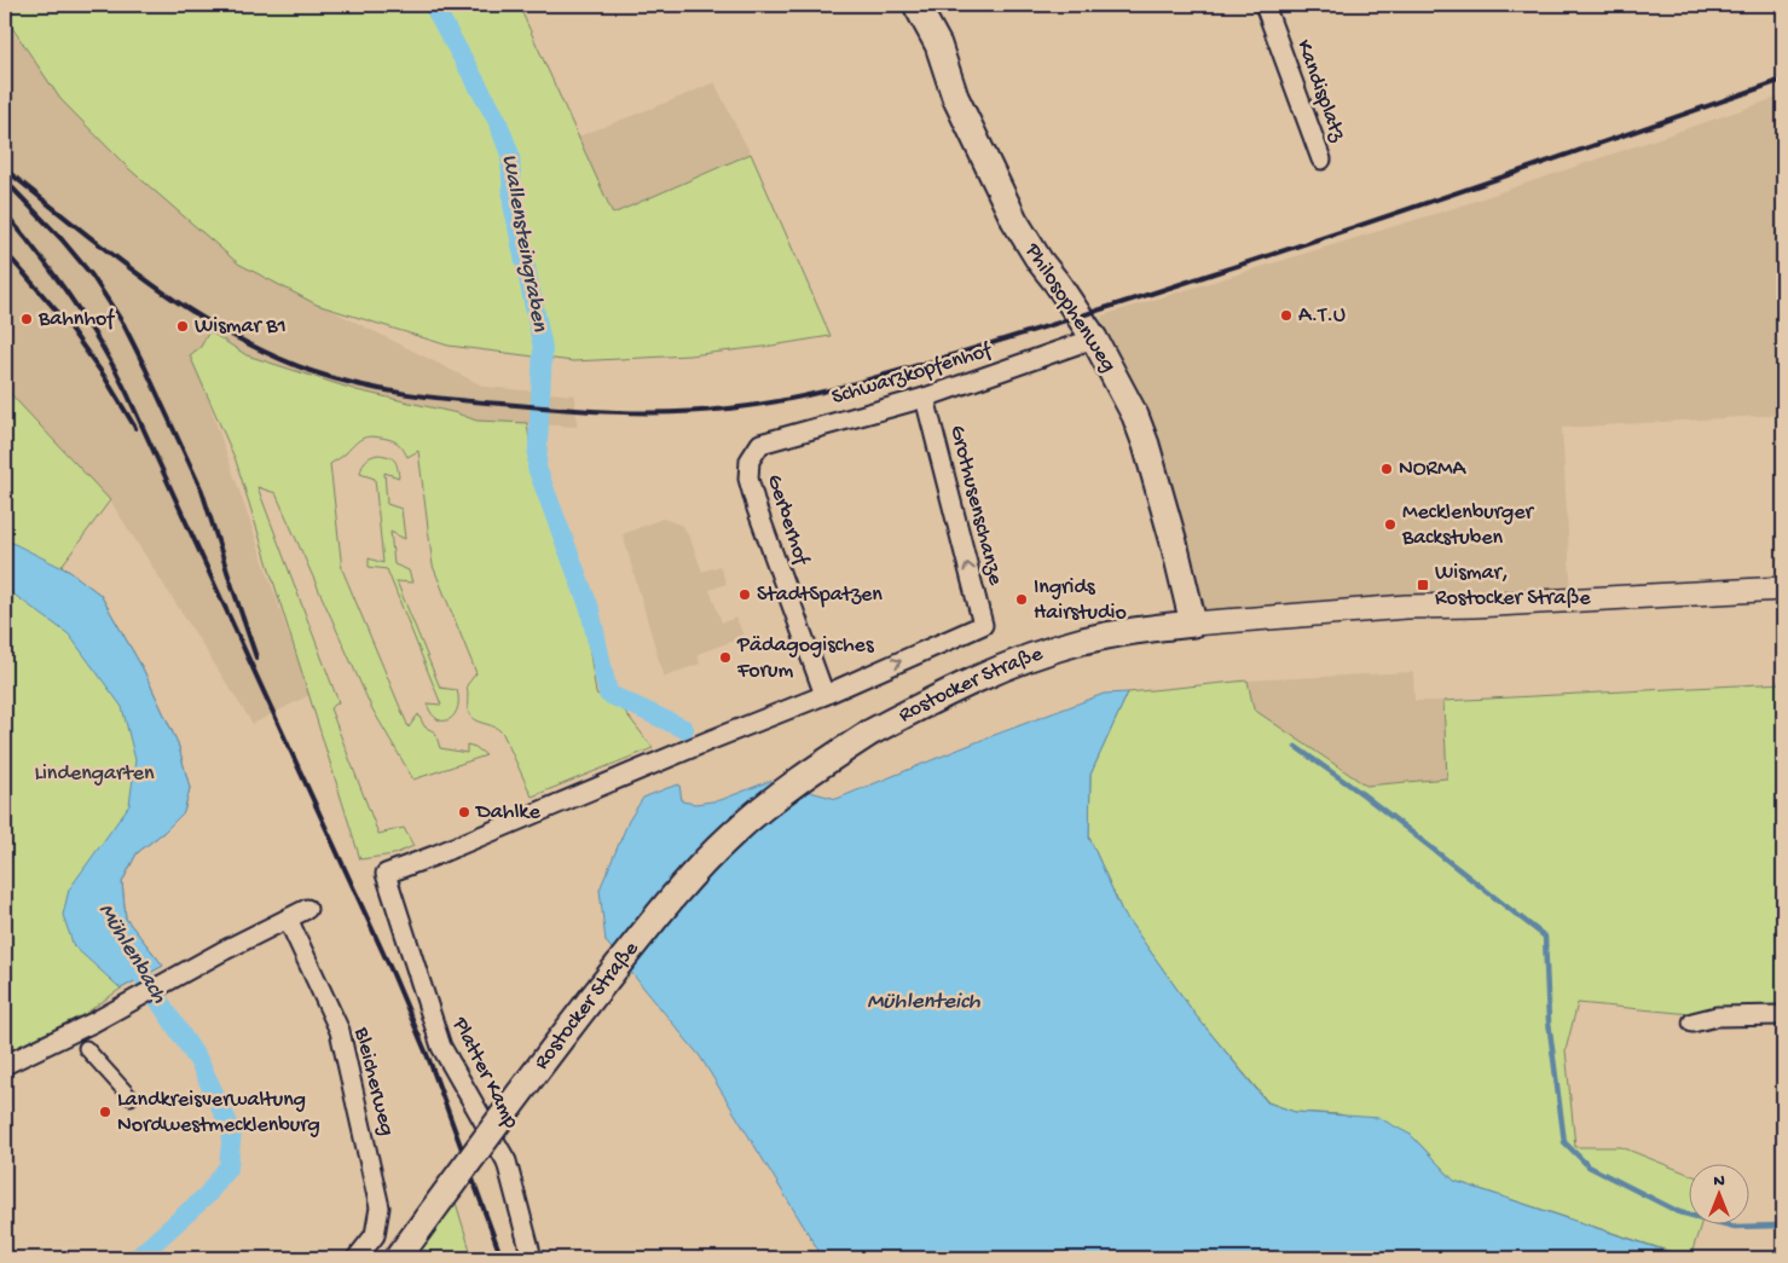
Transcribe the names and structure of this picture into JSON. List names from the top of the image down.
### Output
{
  "streets": {
    "main road": ["Philosophenweg", "Rostocker Straße"],
    "street": [
      "Kandisplatz",
      "Schwarzkopfenhof",
      "Grothusenschanze",
      "Gerberhof",
      "Platter Kamp",
      "Bleicherweg"
    ]
  },
  "crossings": [
    ["Philosophenweg", "Schwarzkopfenhof"],
    ["Philosophenweg", "Rostocker Straße"],
    ["Schwarzkopfenhof", "Grothusenschanze"],
    ["Schwarzkopfenhof", "Gerberhof"],
    ["Grothusenschanze", "Gerberhof"],
    ["Grothusenschanze", "Platter Kamp"],
    ["Gerberhof", "Platter Kamp"]
  ],
  "water": ["Wallensteingraben", "Mühlenbach", "Mühlenteich"],
  "parks": ["Lindengarten"],
  "places": {
    "other": [
      "A.T.U",
      "Bahnhof",
      "Wismar B1",
      "NORMA",
      "Mecklenburger Backstuben",
      "StadtSpatzen",
      "Ingrids Hairstudio",
      "Pädagogisches Forum",
      "Dahlke",
      "Landkreisverwaltung Nordwestmecklenburg"
    ],
    "transit": ["Wismar, Rostocker Straße"]
  },
  "north": "top"
}
